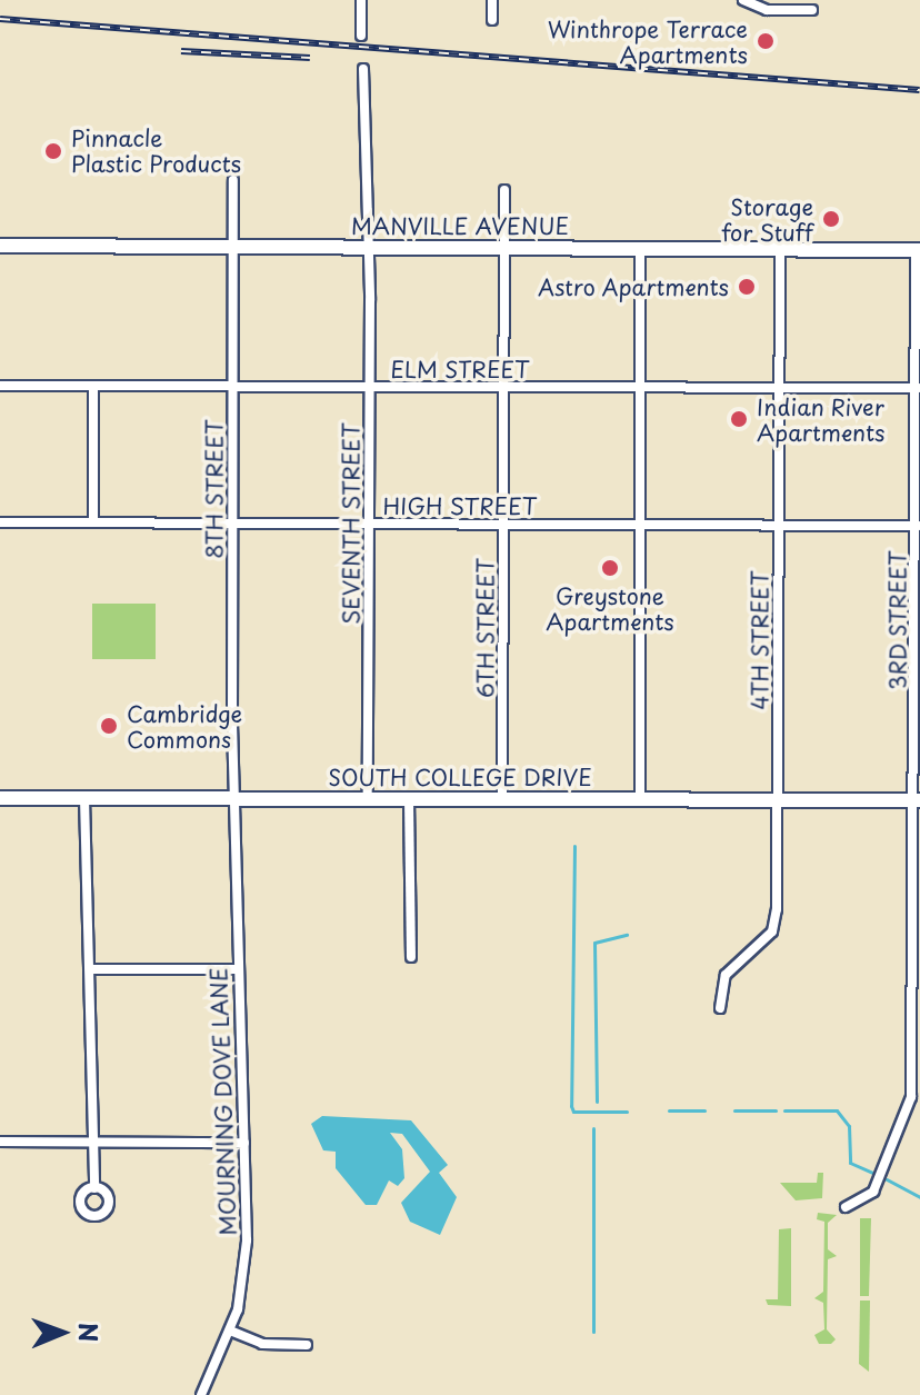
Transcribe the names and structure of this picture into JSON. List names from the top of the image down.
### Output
{
  "streets": {
    "street": [
      "MANVILLE AVENUE",
      "ELM STREET",
      "8TH STREET",
      "HIGH STREET",
      "SEVENTH STREET",
      "3RD STREET",
      "6TH STREET",
      "4TH STREET",
      "SOUTH COLLEGE DRIVE",
      "MOURNING DOVE LANE"
    ]
  },
  "crossings": [
    ["MANVILLE AVENUE", "8TH STREET"],
    ["MANVILLE AVENUE", "SEVENTH STREET"],
    ["MANVILLE AVENUE", "3RD STREET"],
    ["MANVILLE AVENUE", "6TH STREET"],
    ["MANVILLE AVENUE", "4TH STREET"],
    ["ELM STREET", "8TH STREET"],
    ["ELM STREET", "SEVENTH STREET"],
    ["ELM STREET", "3RD STREET"],
    ["ELM STREET", "6TH STREET"],
    ["ELM STREET", "4TH STREET"],
    ["8TH STREET", "HIGH STREET"],
    ["8TH STREET", "SOUTH COLLEGE DRIVE"],
    ["8TH STREET", "MOURNING DOVE LANE"],
    ["HIGH STREET", "SEVENTH STREET"],
    ["HIGH STREET", "3RD STREET"],
    ["HIGH STREET", "6TH STREET"],
    ["HIGH STREET", "4TH STREET"],
    ["SEVENTH STREET", "SOUTH COLLEGE DRIVE"],
    ["3RD STREET", "SOUTH COLLEGE DRIVE"],
    ["6TH STREET", "SOUTH COLLEGE DRIVE"],
    ["4TH STREET", "SOUTH COLLEGE DRIVE"],
    ["SOUTH COLLEGE DRIVE", "MOURNING DOVE LANE"]
  ],
  "places": [
    "Winthrope Terrace Apartments",
    "Pinnacle Plastic Products",
    "Storage for Stuff",
    "Astro Apartments",
    "Indian River Apartments",
    "Greystone Apartments",
    "Cambridge Commons"
  ],
  "north": "right"
}
